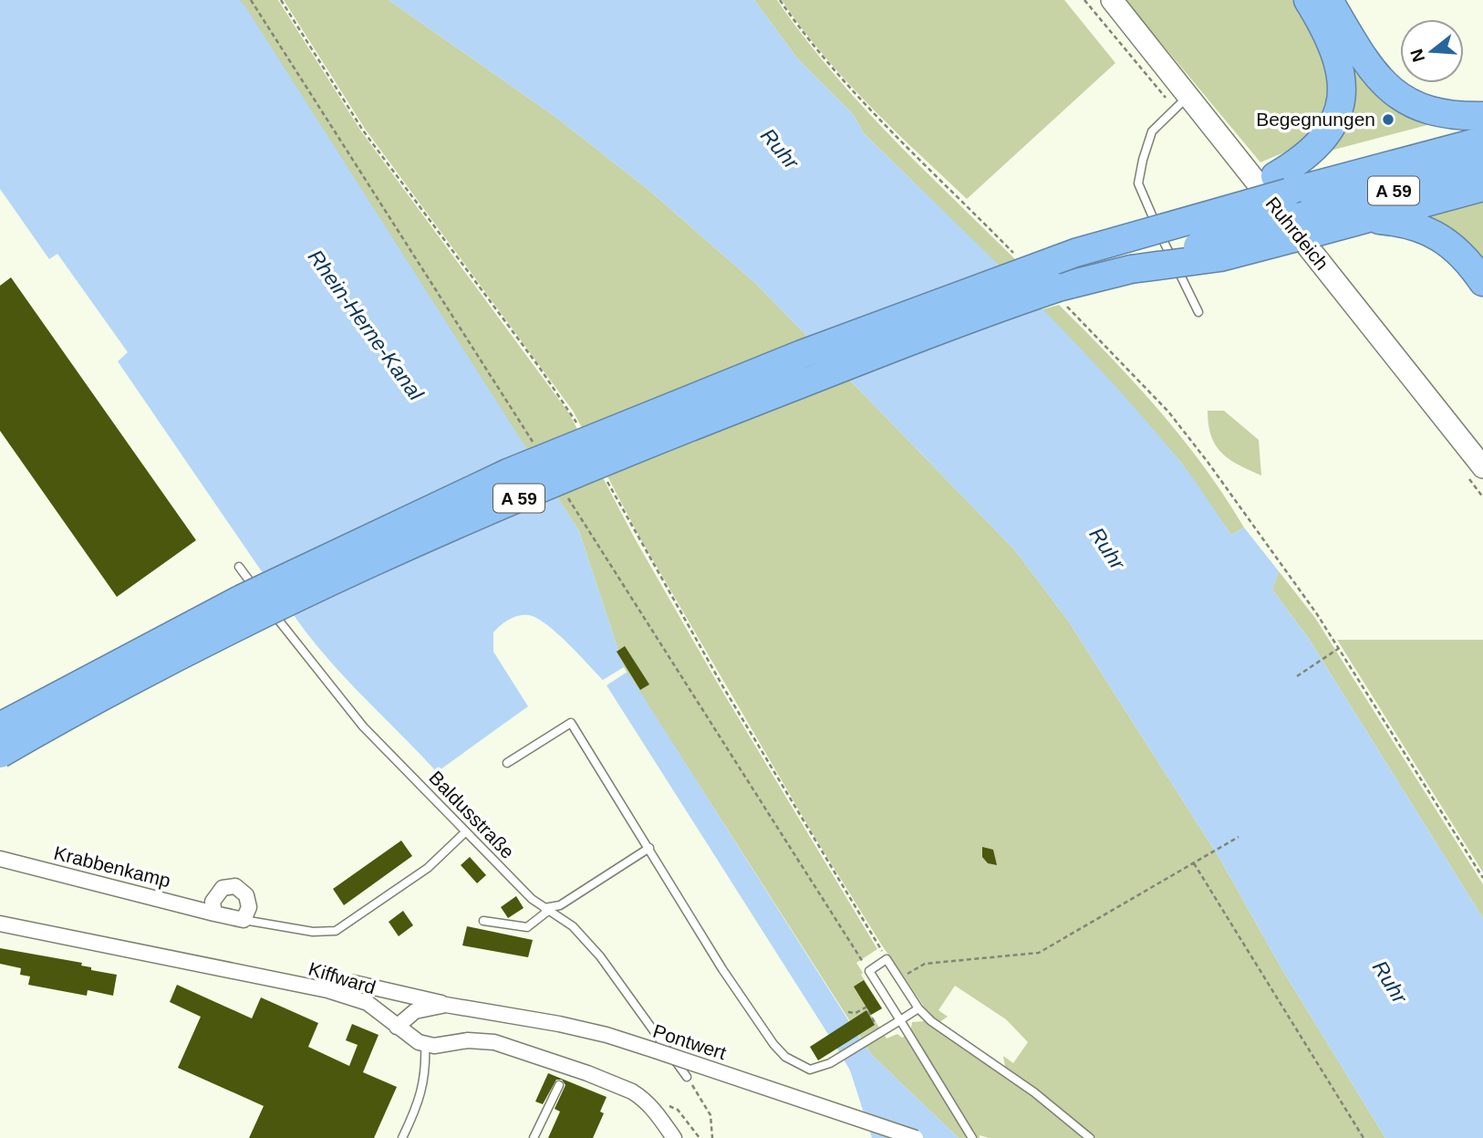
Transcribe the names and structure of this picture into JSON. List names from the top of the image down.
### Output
{
  "streets": {
    "highway": ["A 59"],
    "main road": ["Ruhrdeich"],
    "street": ["Krabbenkamp", "Kiffward", "Pontwert"],
    "lane": ["Baldusstraße"]
  },
  "crossings": [
    ["Kiffward", "Pontwert"]
  ],
  "water": ["Ruhr", "Rhein-Herne-Kanal"],
  "places": ["Begegnungen"],
  "north": "left"
}
